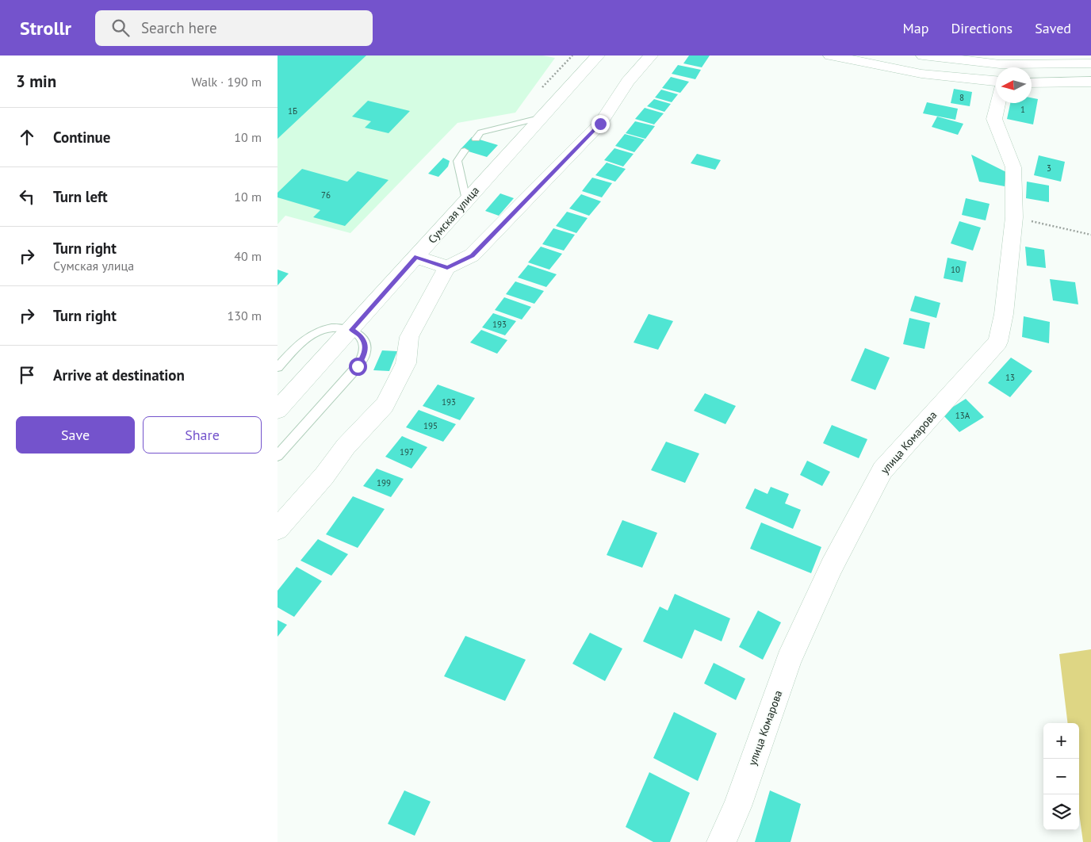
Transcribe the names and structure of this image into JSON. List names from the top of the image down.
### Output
{
  "streets": {
    "street": ["Сумская улица", "улица Комарова"]
  },
  "house_numbers": [
    "8",
    "1",
    "1Б",
    "3",
    "76",
    "10",
    "193",
    "13",
    "193",
    "13А",
    "195",
    "197",
    "199"
  ],
  "north": "left",
  "page": {
    "header": "Strollr",
    "search": "Search here",
    "nav": ["Map", "Directions", "Saved"],
    "heading": ["3 min", "Walk · 190 m"],
    "list": [
      ["Continue", "10 m"],
      ["Turn left", "10 m"],
      ["Turn right", "Сумская улица", "40 m"],
      ["Turn right", "130 m"],
      "Arrive at destination"
    ],
    "buttons": ["Save", "Share"],
    "map_buttons": ["+", "−"]
  }
}
